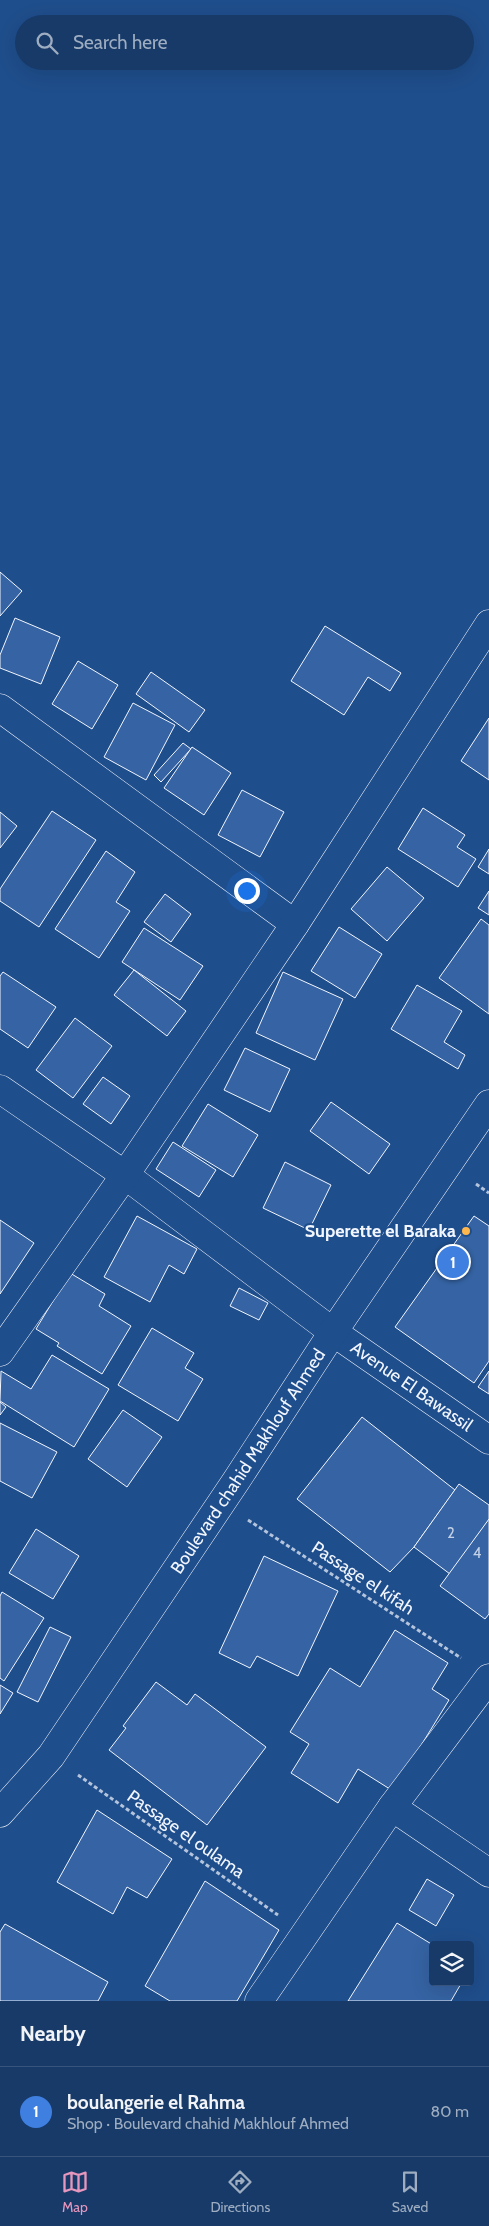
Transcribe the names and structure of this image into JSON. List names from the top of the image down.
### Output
{
  "streets": {
    "street": ["Avenue El Bawassil", "Boulevard chahid Makhlouf Ahmed"],
    "path": ["Passage el kifah", "Passage el oulama"]
  },
  "crossings": [
    ["Avenue El Bawassil", "Boulevard chahid Makhlouf Ahmed"],
    ["Boulevard chahid Makhlouf Ahmed", "Passage el kifah"],
    ["Boulevard chahid Makhlouf Ahmed", "Passage el oulama"]
  ],
  "places": ["Superette el Baraka"],
  "house_numbers": ["2", "4"],
  "page": {
    "search": "Search here",
    "pins": "1",
    "heading": "Nearby",
    "list": [
      {
        "mark": "1",
        "name": "boulangerie el Rahma",
        "note": "Shop · Boulevard chahid Makhlouf Ahmed",
        "value": "80 m"
      }
    ],
    "nav": ["Map", "Directions", "Saved"]
  }
}
